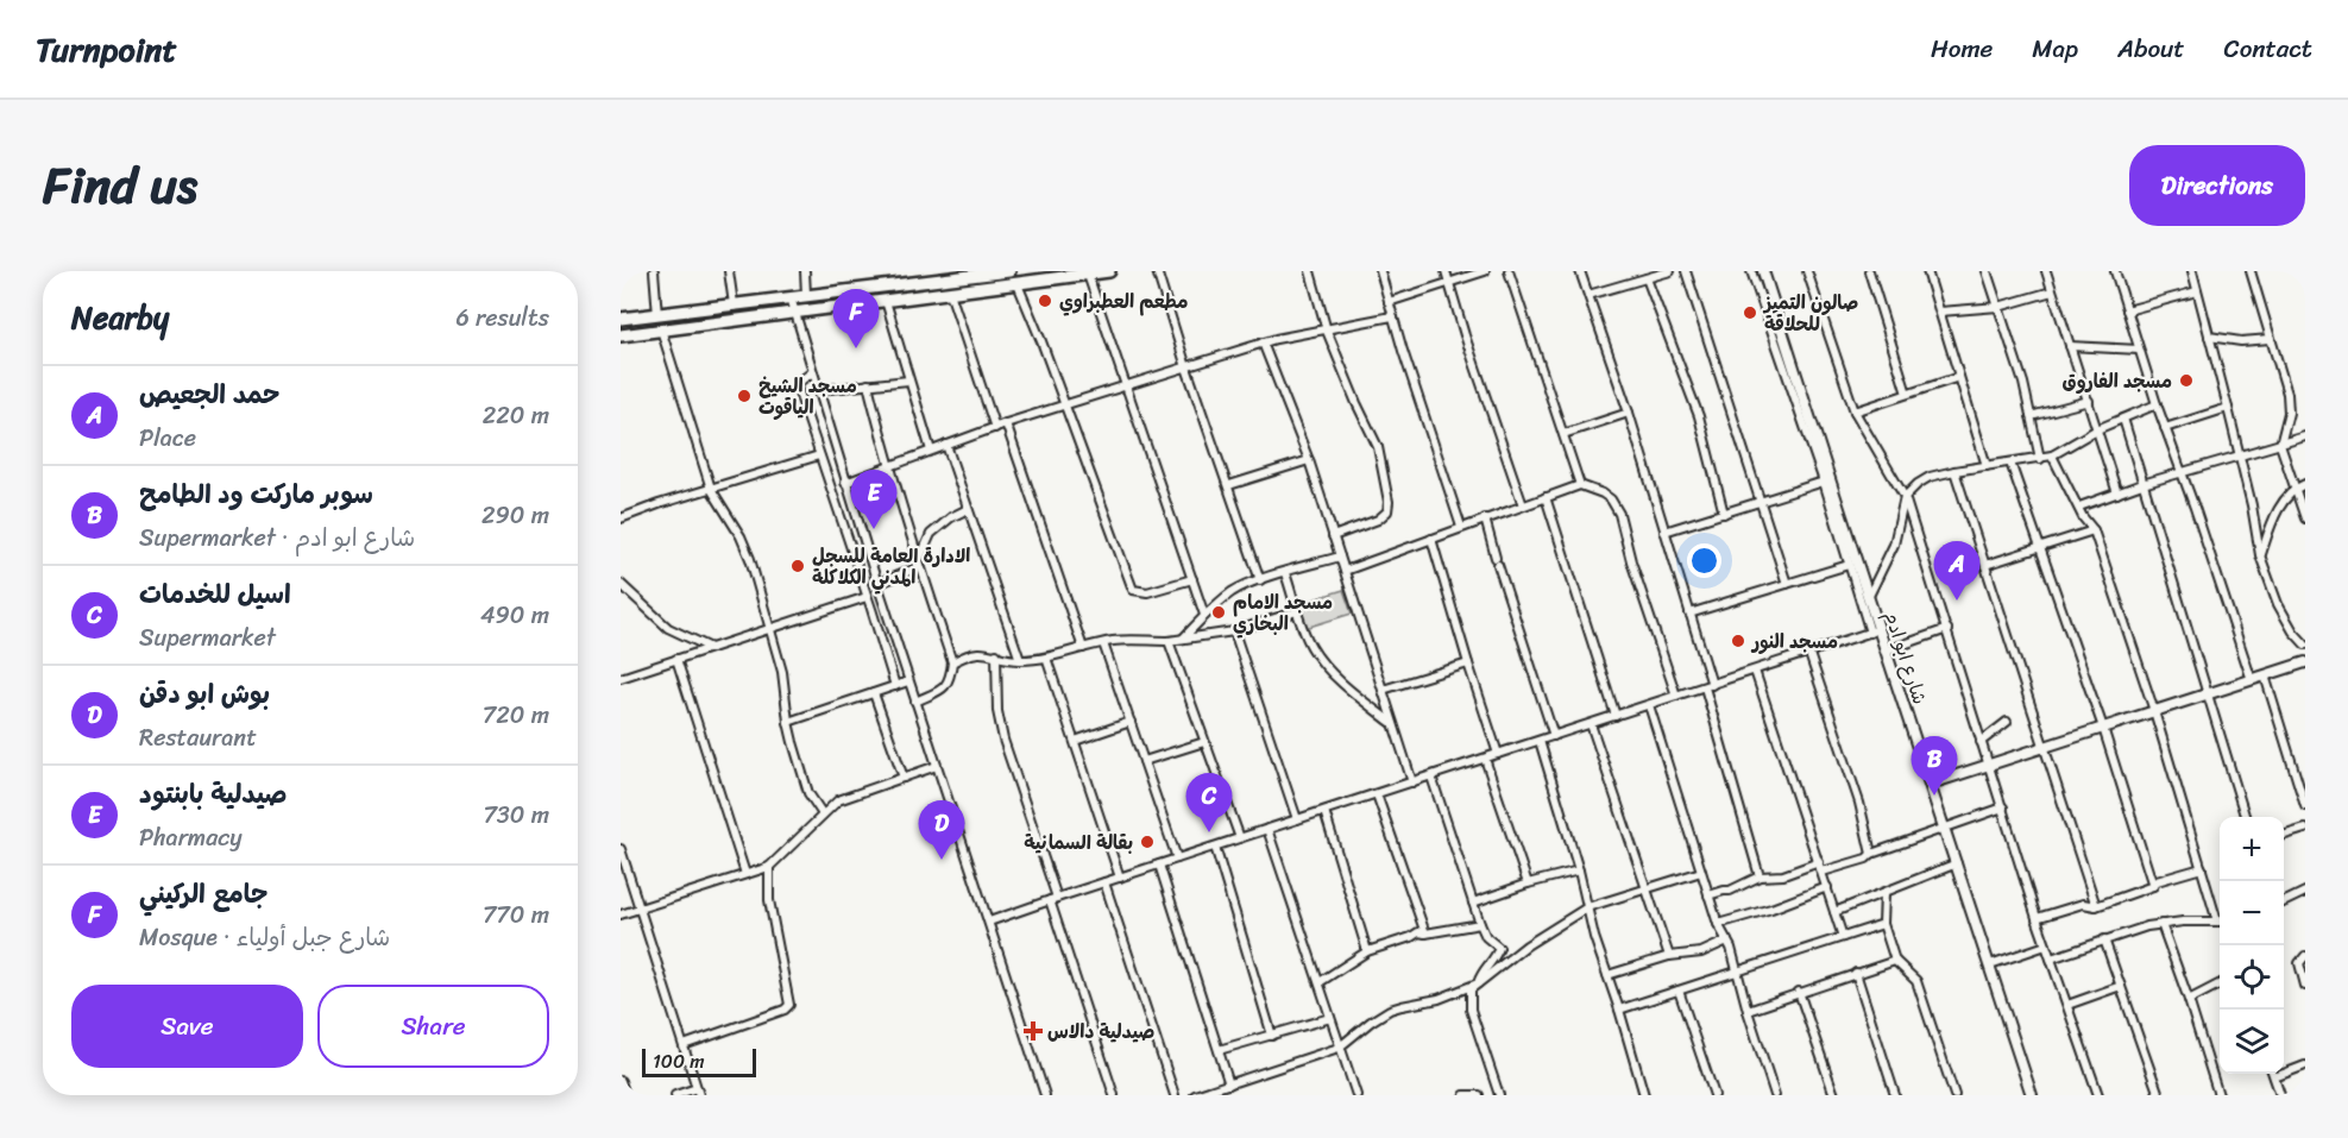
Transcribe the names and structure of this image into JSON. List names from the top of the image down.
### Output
{
  "streets": {
    "street": ["شارع ابو ادم"]
  },
  "places": {
    "other": [
      "مطعم العطبراوي",
      "صالون التميز للحلاقة",
      "مسجد الفاروق",
      "مسجد الشيخ الياقوت",
      "الادارة العامة للسجل المدني الكلاكلة",
      "مسجد الامام البخاري",
      "مسجد النور",
      "بقالة السمانية"
    ],
    "health": ["صيدلية دالاس"]
  },
  "scale_bar": "100 m",
  "page": {
    "header": "Turnpoint",
    "nav": [
      "Home",
      "Map",
      "About",
      "Contact"
    ],
    "title": "Find us",
    "buttons": [
      "Directions",
      ["Save", "Share"]
    ],
    "heading": ["Nearby", "6 results"],
    "pins": [
      "F",
      "E",
      "A",
      "B",
      "C",
      "D"
    ],
    "list": [
      {
        "mark": "A",
        "name": "حمد الجعيص",
        "note": "Place",
        "value": "220 m"
      },
      {
        "mark": "B",
        "name": "سوبر ماركت ود الطامح",
        "note": "Supermarket · شارع ابو ادم",
        "value": "290 m"
      },
      {
        "mark": "C",
        "name": "اسيل للخدمات",
        "note": "Supermarket",
        "value": "490 m"
      },
      {
        "mark": "D",
        "name": "بوش ابو دقن",
        "note": "Restaurant",
        "value": "720 m"
      },
      {
        "mark": "E",
        "name": "صيدلية بابنتود",
        "note": "Pharmacy",
        "value": "730 m"
      },
      {
        "mark": "F",
        "name": "جامع الركيني",
        "note": "Mosque · شارع جبل أولياء",
        "value": "770 m"
      }
    ],
    "map_buttons": ["+", "−"],
    "scale": "100 m"
  }
}
